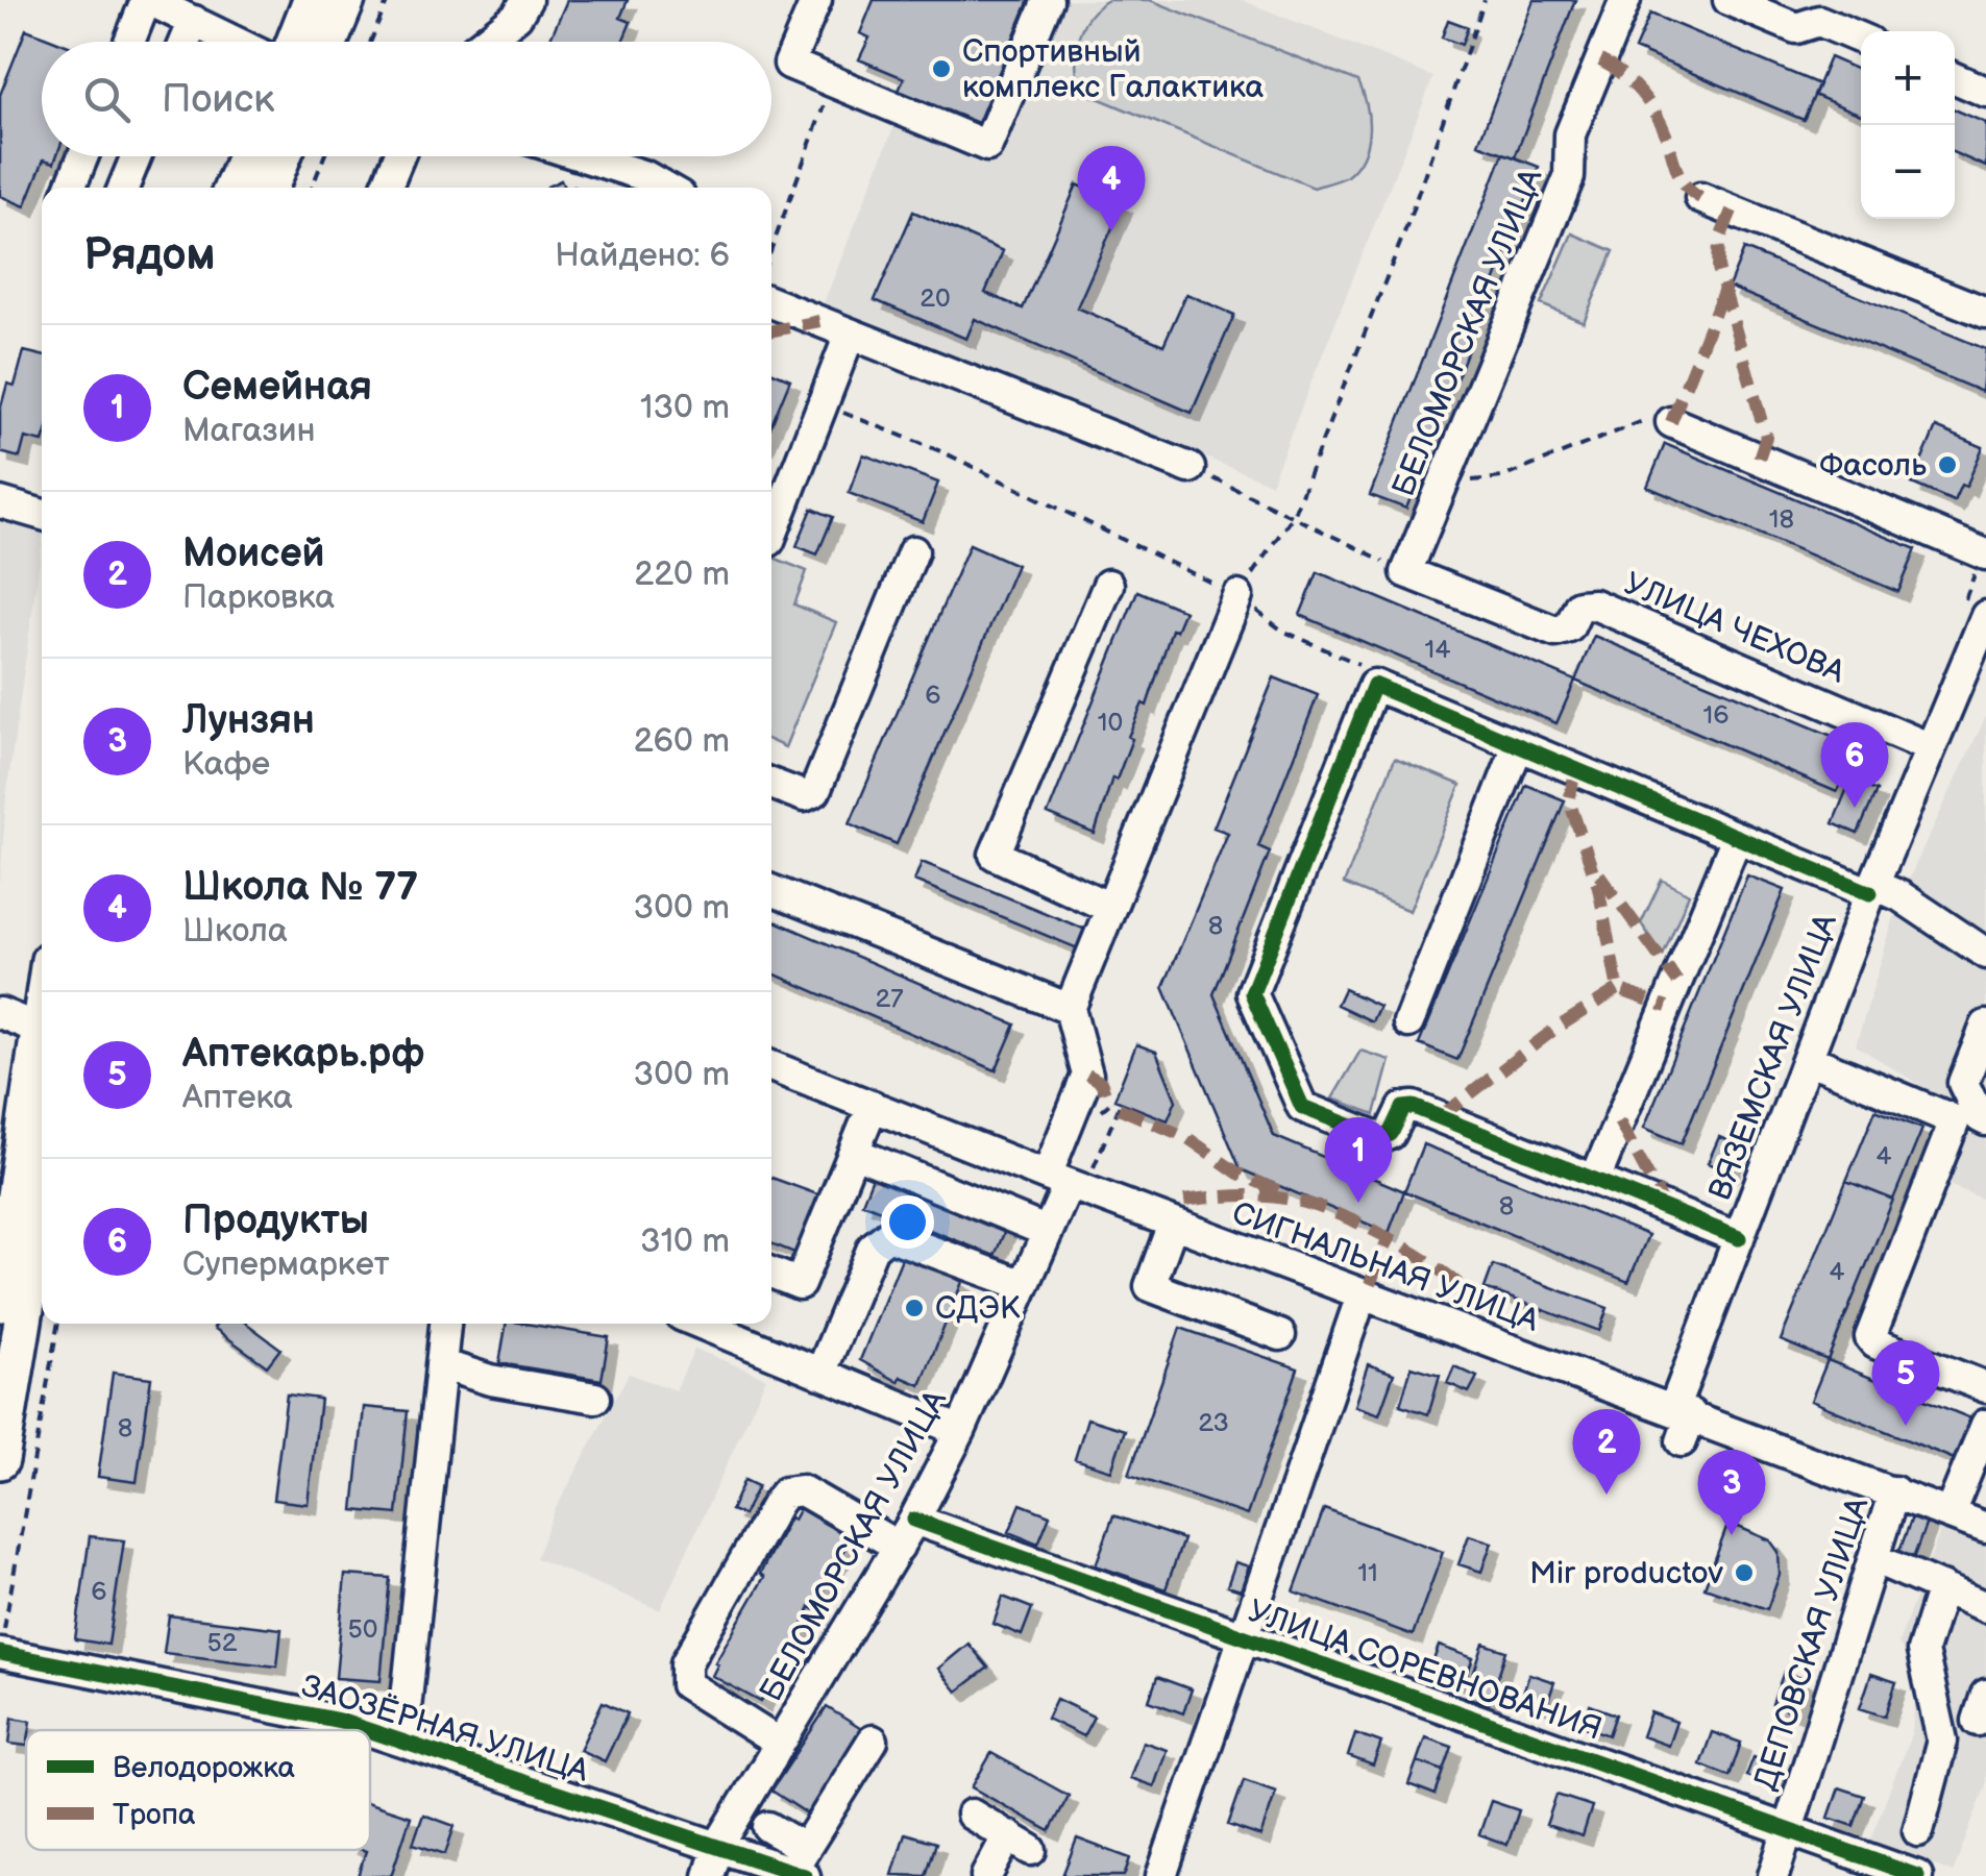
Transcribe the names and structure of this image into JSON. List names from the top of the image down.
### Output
{
  "streets": {
    "street": [
      "БЕЛОМОРСКАЯ УЛИЦА",
      "УЛИЦА ЧЕХОВА",
      "ВЯЗЕМСКАЯ УЛИЦА",
      "СИГНАЛЬНАЯ УЛИЦА",
      "ДЕПОВСКАЯ УЛИЦА",
      "УЛИЦА СОРЕВНОВАНИЯ",
      "ЗАОЗЁРНАЯ УЛИЦА"
    ]
  },
  "crossings": [
    ["БЕЛОМОРСКАЯ УЛИЦА", "УЛИЦА ЧЕХОВА"],
    ["БЕЛОМОРСКАЯ УЛИЦА", "СИГНАЛЬНАЯ УЛИЦА"],
    ["БЕЛОМОРСКАЯ УЛИЦА", "УЛИЦА СОРЕВНОВАНИЯ"],
    ["БЕЛОМОРСКАЯ УЛИЦА", "ЗАОЗЁРНАЯ УЛИЦА"],
    ["УЛИЦА ЧЕХОВА", "ВЯЗЕМСКАЯ УЛИЦА"],
    ["ВЯЗЕМСКАЯ УЛИЦА", "СИГНАЛЬНАЯ УЛИЦА"],
    ["СИГНАЛЬНАЯ УЛИЦА", "ДЕПОВСКАЯ УЛИЦА"],
    ["ДЕПОВСКАЯ УЛИЦА", "УЛИЦА СОРЕВНОВАНИЯ"]
  ],
  "places": [
    "Спортивный комплекс Галактика",
    "Фасоль",
    "СДЭК",
    "Mir productov"
  ],
  "house_numbers": [
    "20",
    "18",
    "14",
    "6",
    "16",
    "10",
    "8",
    "27",
    "4",
    "8",
    "4",
    "23",
    "8",
    "11",
    "6",
    "50",
    "52"
  ],
  "legend": ["Велодорожка", "Тропа"],
  "page": {
    "map_buttons": ["+", "−"],
    "search": "Поиск",
    "pins": [
      "4",
      "6",
      "1",
      "5",
      "2",
      "3"
    ],
    "heading": ["Рядом", "Найдено: 6"],
    "list": [
      {
        "mark": "1",
        "name": "Семейная",
        "note": "Магазин",
        "value": "130 m"
      },
      {
        "mark": "2",
        "name": "Моисей",
        "note": "Парковка",
        "value": "220 m"
      },
      {
        "mark": "3",
        "name": "Лунзян",
        "note": "Кафе",
        "value": "260 m"
      },
      {
        "mark": "4",
        "name": "Школа № 77",
        "note": "Школа",
        "value": "300 m"
      },
      {
        "mark": "5",
        "name": "Аптекарь.рф",
        "note": "Аптека",
        "value": "300 m"
      },
      {
        "mark": "6",
        "name": "Продукты",
        "note": "Супермаркет",
        "value": "310 m"
      }
    ]
  }
}
